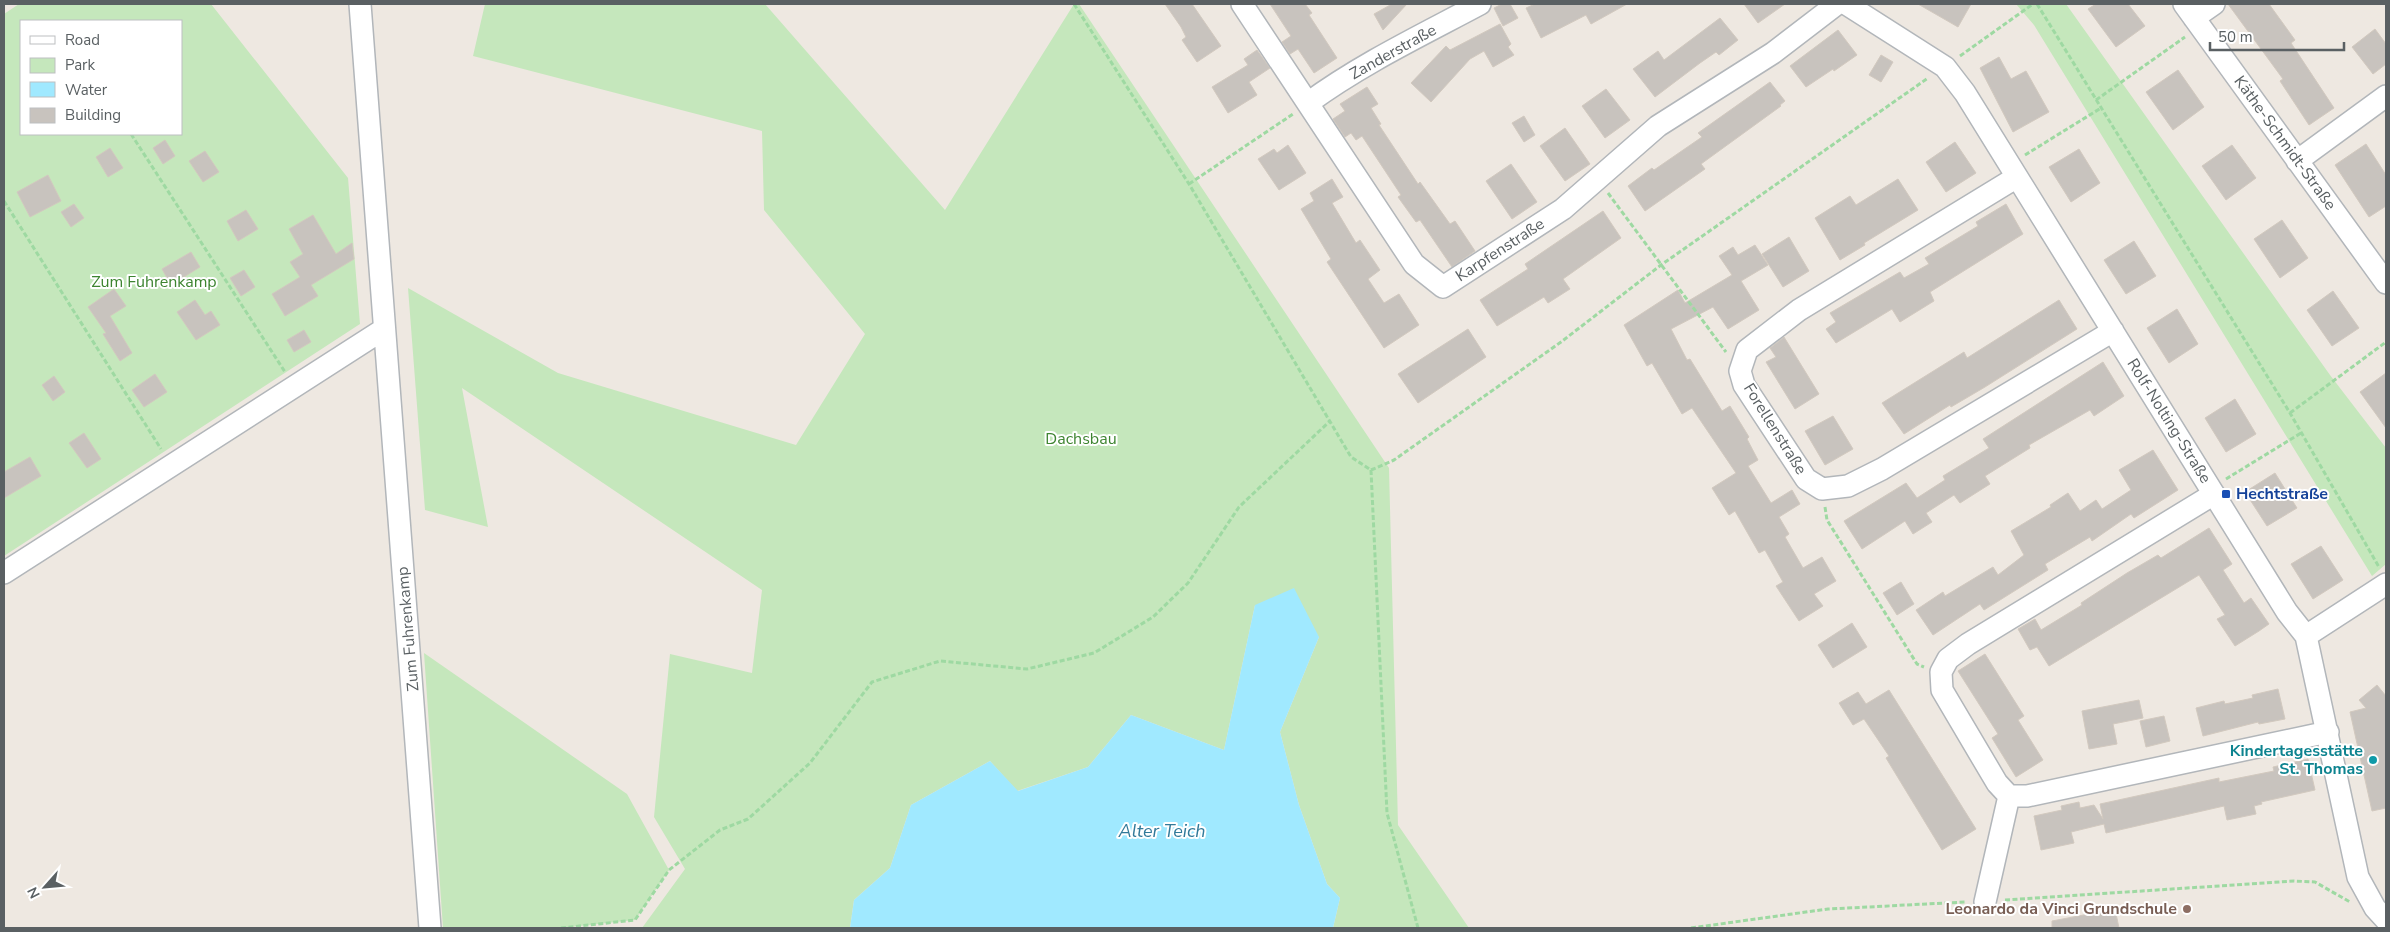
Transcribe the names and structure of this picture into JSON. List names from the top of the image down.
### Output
{
  "streets": {
    "street": [
      "Zanderstraße",
      "Käthe-Schmidt-Straße",
      "Karpfenstraße",
      "Rolf-Nolting-Straße",
      "Forellenstraße",
      "Zum Fuhrenkamp"
    ]
  },
  "crossings": [
    ["Zanderstraße", "Karpfenstraße"],
    ["Rolf-Nolting-Straße", "Forellenstraße"]
  ],
  "water": ["Alter Teich"],
  "parks": ["Zum Fuhrenkamp", "Dachsbau"],
  "places": {
    "transit": ["Hechtstraße"],
    "other": ["Kindertagesstätte St. Thomas", "Leonardo da Vinci Grundschule"]
  },
  "legend": [
    "Road",
    "Park",
    "Water",
    "Building"
  ],
  "scale_bar": "50 m",
  "north": "bottom left"
}
